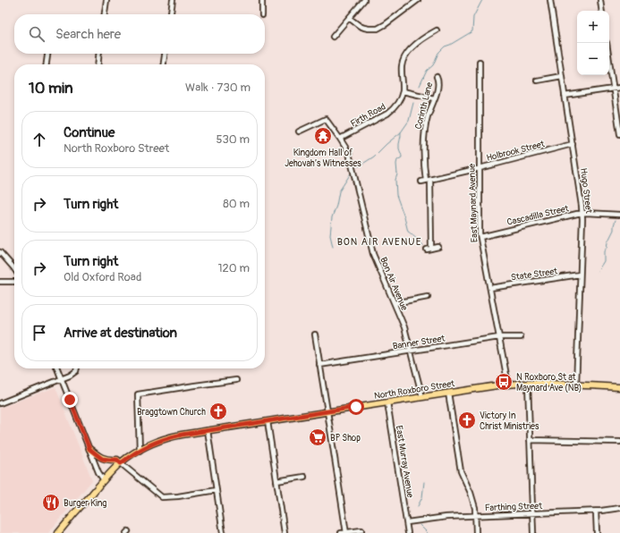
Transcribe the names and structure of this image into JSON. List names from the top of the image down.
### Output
{
  "streets": {
    "main road": ["North Roxboro Street"],
    "street": [
      "Corinth Lane",
      "Firth Road",
      "Holbrook Street",
      "Hugo Street",
      "East Maynard Avenue",
      "Cascadilla Street",
      "State Street",
      "Bon Air Avenue",
      "Banner Street",
      "East Murray Avenue",
      "Farthing Street"
    ]
  },
  "crossings": [
    ["Corinth Lane", "Holbrook Street"],
    ["Firth Road", "Bon Air Avenue"],
    ["Holbrook Street", "Hugo Street"],
    ["Holbrook Street", "East Maynard Avenue"],
    ["Hugo Street", "Cascadilla Street"],
    ["Hugo Street", "State Street"],
    ["Hugo Street", "North Roxboro Street"],
    ["East Maynard Avenue", "Cascadilla Street"],
    ["East Maynard Avenue", "State Street"],
    ["East Maynard Avenue", "Banner Street"],
    ["East Maynard Avenue", "North Roxboro Street"],
    ["Bon Air Avenue", "Banner Street"],
    ["Bon Air Avenue", "North Roxboro Street"],
    ["North Roxboro Street", "East Murray Avenue"],
    ["East Murray Avenue", "Farthing Street"]
  ],
  "districts": ["BON AIR AVENUE"],
  "places": {
    "temple": ["Kingdom Hall of Jehovah’s Witnesses"],
    "bus stop": ["N Roxboro St at Maynard Ave (NB)"],
    "church": ["Braggtown Church", "Victory In Christ Ministries"],
    "supermarket": ["BP Shop"],
    "restaurant": ["Burger King"]
  },
  "page": {
    "map_buttons": ["+", "−"],
    "search": "Search here",
    "heading": ["10 min", "Walk · 730 m"],
    "list": [
      ["Continue", "North Roxboro Street", "530 m"],
      ["Turn right", "80 m"],
      ["Turn right", "Old Oxford Road", "120 m"],
      "Arrive at destination"
    ]
  }
}
